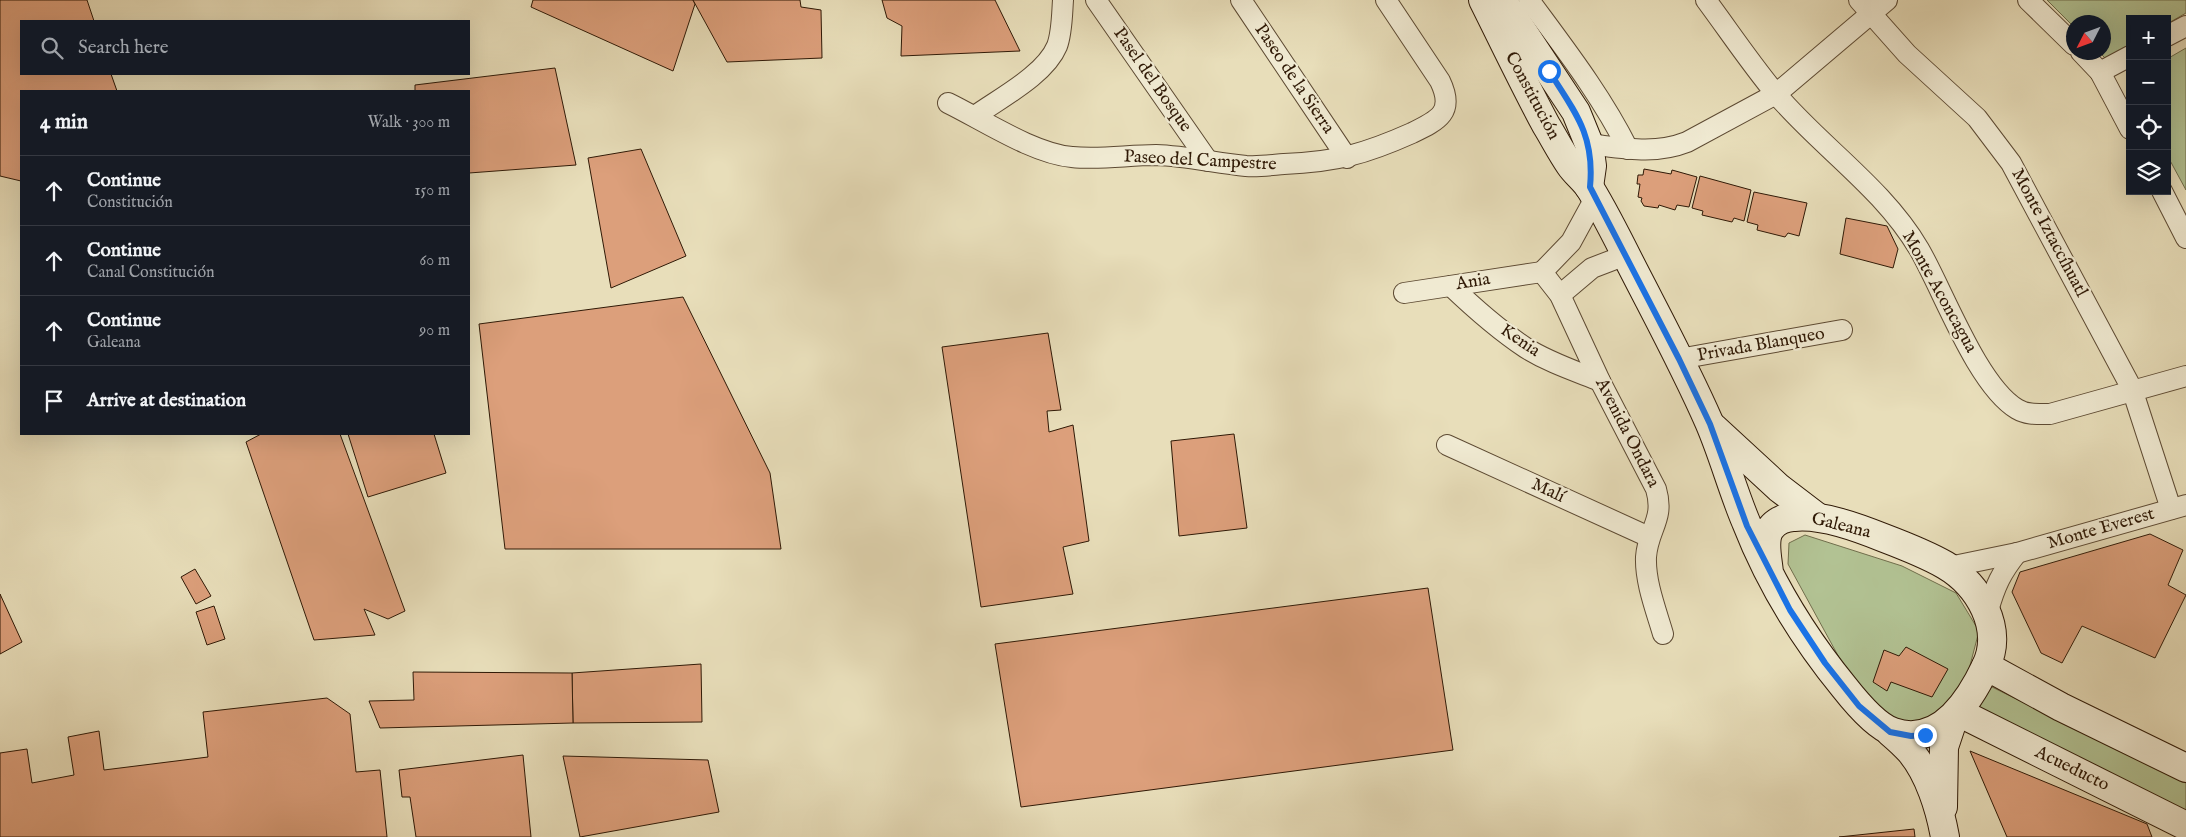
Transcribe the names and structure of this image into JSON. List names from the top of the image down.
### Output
{
  "streets": {
    "street": [
      "Paseo de la Sierra",
      "Pasel del Bosque",
      "Constitución",
      "Paseo del Campestre",
      "Monte Iztaccíhuatl",
      "Ania",
      "Monte Aconcagua",
      "Kenia",
      "Privada Blanqueo",
      "Avenida Ondara",
      "Malí",
      "Galeana",
      "Monte Everest",
      "Acueducto"
    ]
  },
  "crossings": [
    ["Paseo de la Sierra", "Paseo del Campestre"],
    ["Pasel del Bosque", "Paseo del Campestre"],
    ["Constitución", "Privada Blanqueo"],
    ["Constitución", "Galeana"],
    ["Monte Iztaccíhuatl", "Monte Aconcagua"],
    ["Monte Iztaccíhuatl", "Monte Everest"],
    ["Ania", "Kenia"],
    ["Ania", "Avenida Ondara"],
    ["Kenia", "Avenida Ondara"],
    ["Avenida Ondara", "Malí"],
    ["Galeana", "Monte Everest"],
    ["Galeana", "Acueducto"]
  ],
  "north": "bottom left",
  "page": {
    "map_buttons": ["+", "−"],
    "search": "Search here",
    "heading": ["4 min", "Walk · 300 m"],
    "list": [
      ["Continue", "Constitución", "150 m"],
      ["Continue", "Canal Constitución", "60 m"],
      ["Continue", "Galeana", "90 m"],
      "Arrive at destination"
    ]
  }
}
